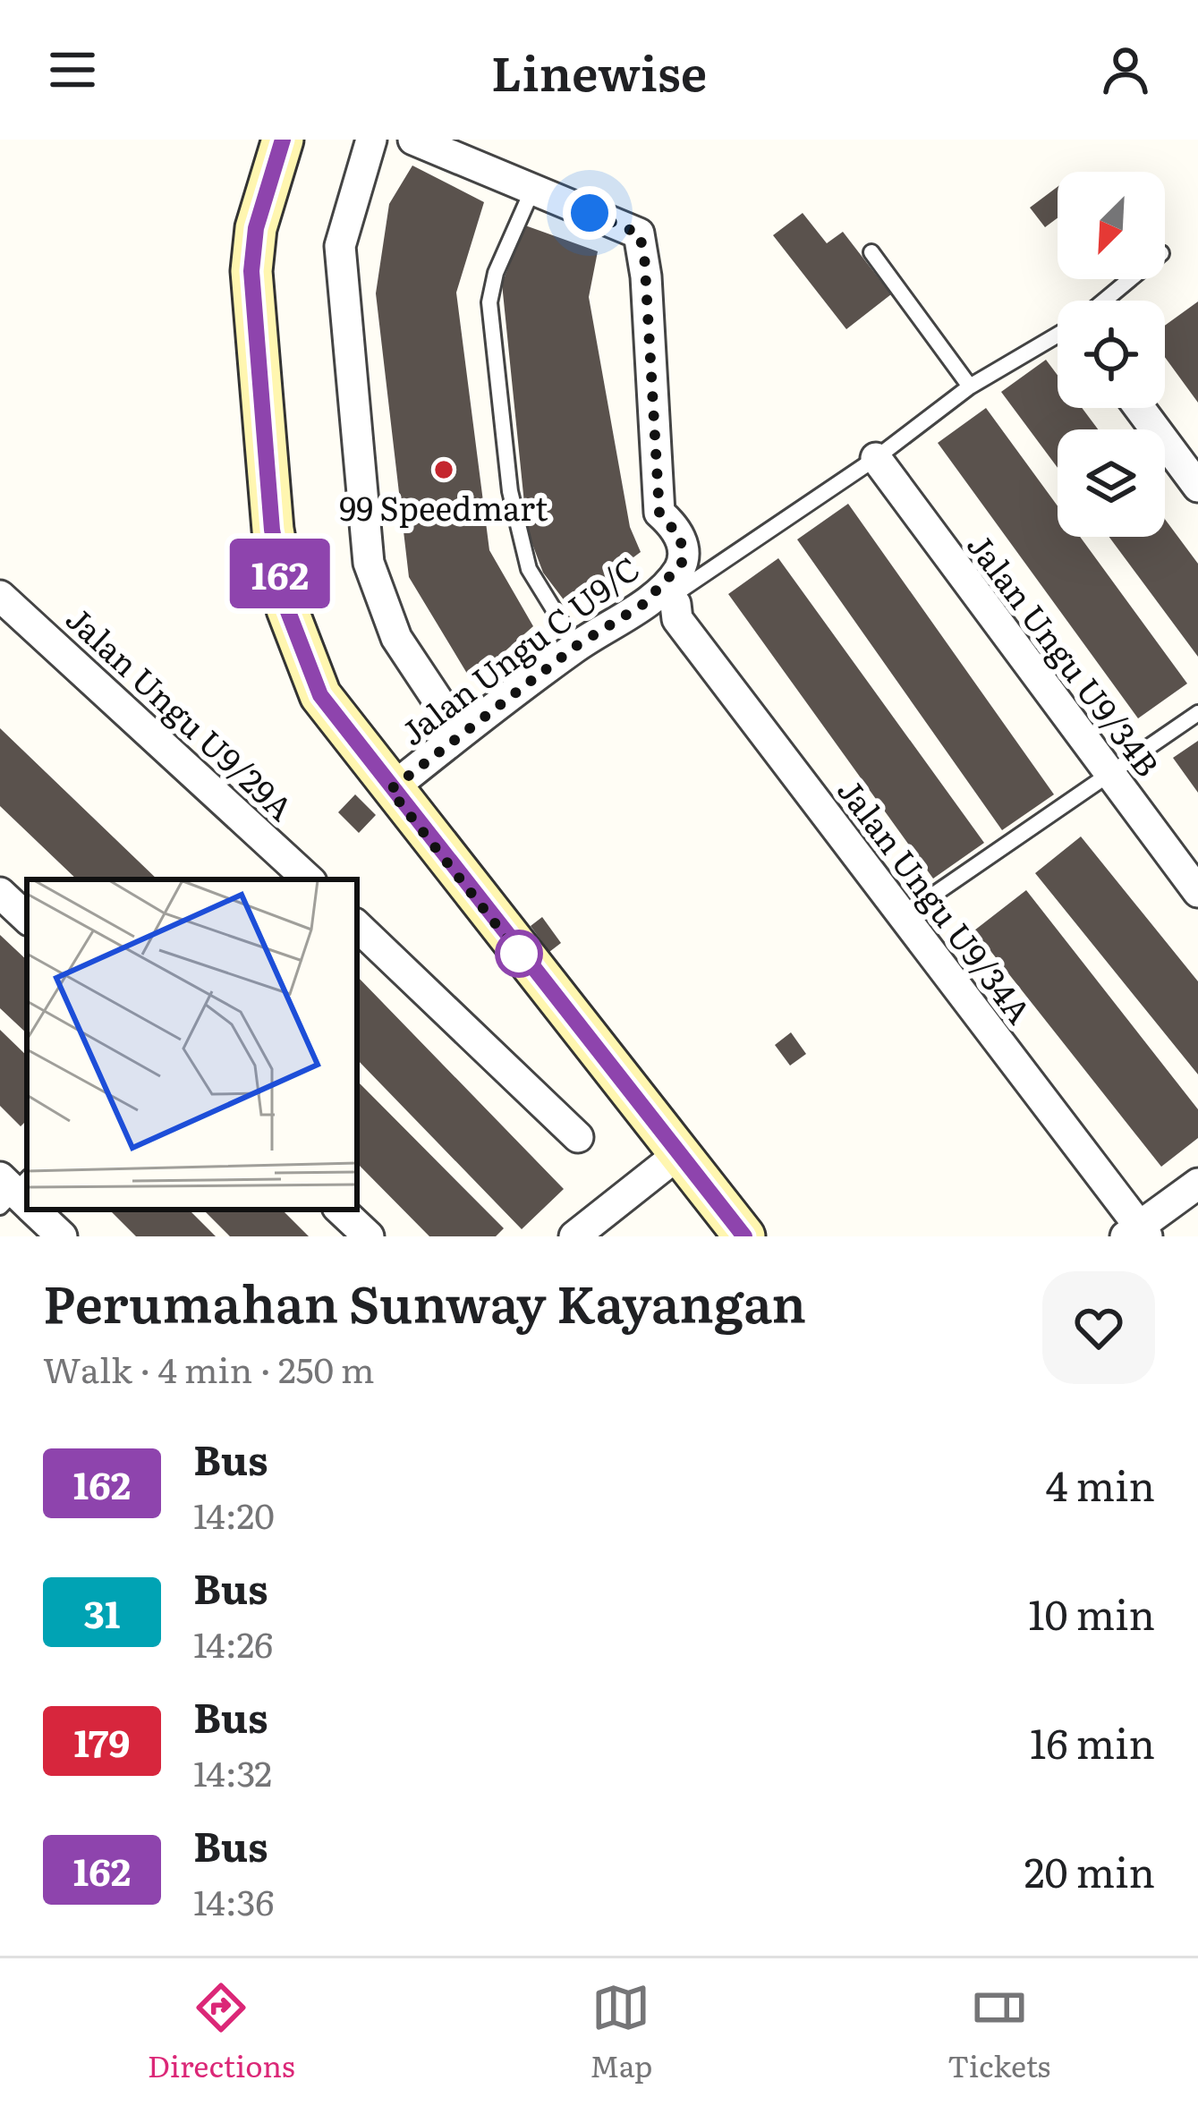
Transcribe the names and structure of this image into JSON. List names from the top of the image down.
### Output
{
  "streets": {
    "street": [
      "Jalan Ungu C U9/C",
      "Jalan Ungu U9/34B",
      "Jalan Ungu U9/29A",
      "Jalan Ungu U9/34A"
    ]
  },
  "places": ["99 Speedmart"],
  "lines": ["bus line 162"],
  "north": "bottom left",
  "page": {
    "header": "Linewise",
    "on_map": "162",
    "heading": ["Perumahan Sunway Kayangan", "Walk · 4 min · 250 m"],
    "list": [
      {
        "mark": "162",
        "name": "Bus",
        "note": "14:20",
        "value": "4 min"
      },
      {
        "mark": "31",
        "name": "Bus",
        "note": "14:26",
        "value": "10 min"
      },
      {
        "mark": "179",
        "name": "Bus",
        "note": "14:32",
        "value": "16 min"
      },
      {
        "mark": "162",
        "name": "Bus",
        "note": "14:36",
        "value": "20 min"
      }
    ],
    "tabs": ["Directions", "Map", "Tickets"]
  }
}
